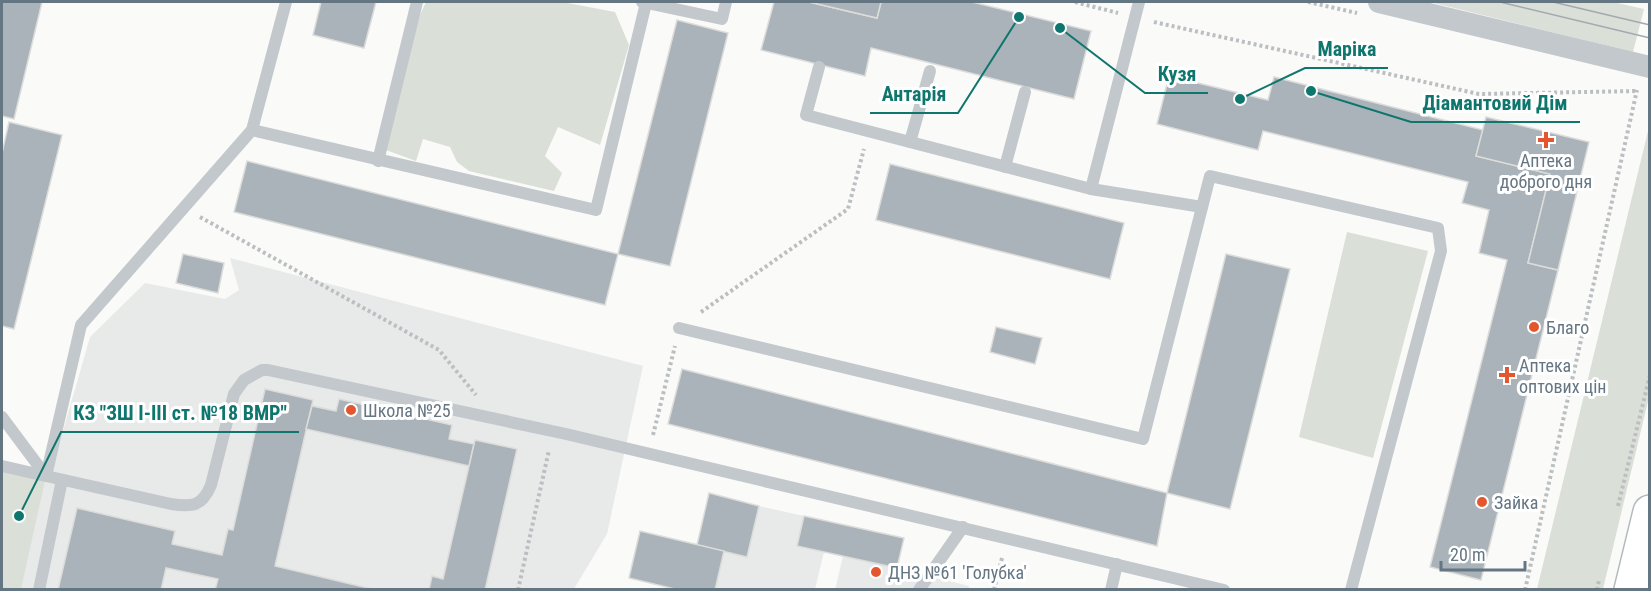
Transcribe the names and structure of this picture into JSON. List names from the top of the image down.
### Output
{
  "places": {
    "other": [
      "Антарія",
      "Кузя",
      "Діамантовий Дім",
      "Маріка",
      "Благо",
      "Школа №25",
      "Зайка",
      "КЗ \"ЗШ І-ІІІ ст. №18 ВМР\"",
      "ДНЗ №61 'Голубка'"
    ],
    "health": ["Аптека доброго дня", "Аптека оптових цін"]
  },
  "scale_bar": "20 m"
}
